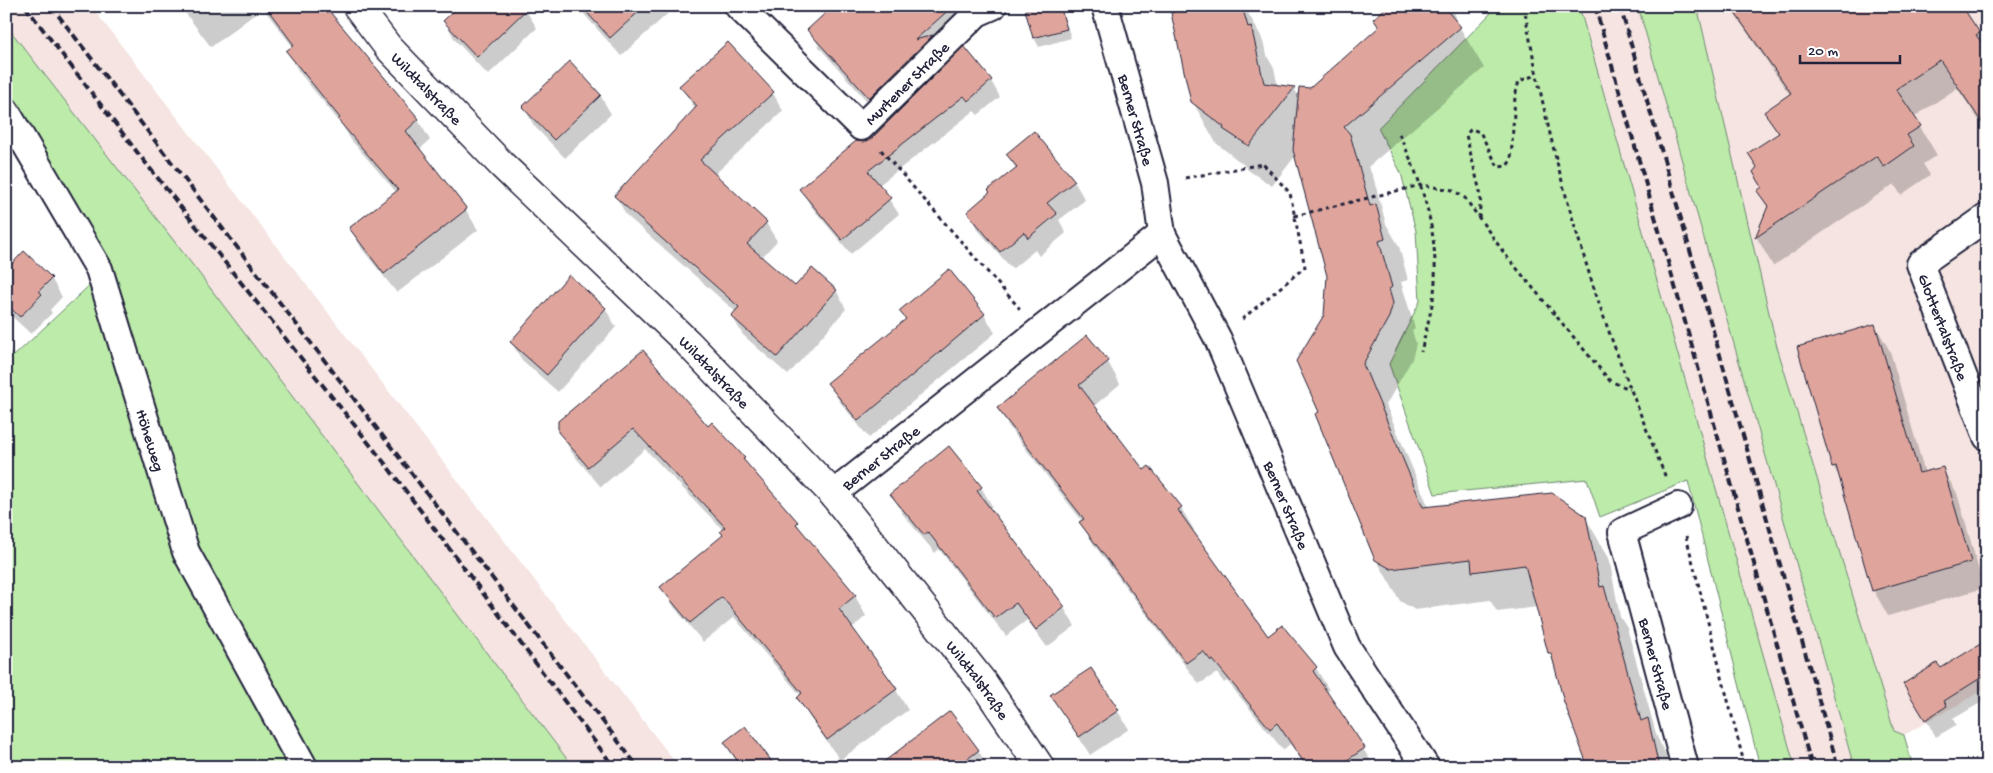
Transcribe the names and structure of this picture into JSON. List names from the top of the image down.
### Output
{
  "streets": {
    "street": [
      "Murtener Straße",
      "Wildtalstraße",
      "Berner Straße",
      "Glottertalstraße",
      "Höheweg"
    ]
  },
  "crossings": [
    ["Wildtalstraße", "Berner Straße"]
  ],
  "scale_bar": "20 m"
}
